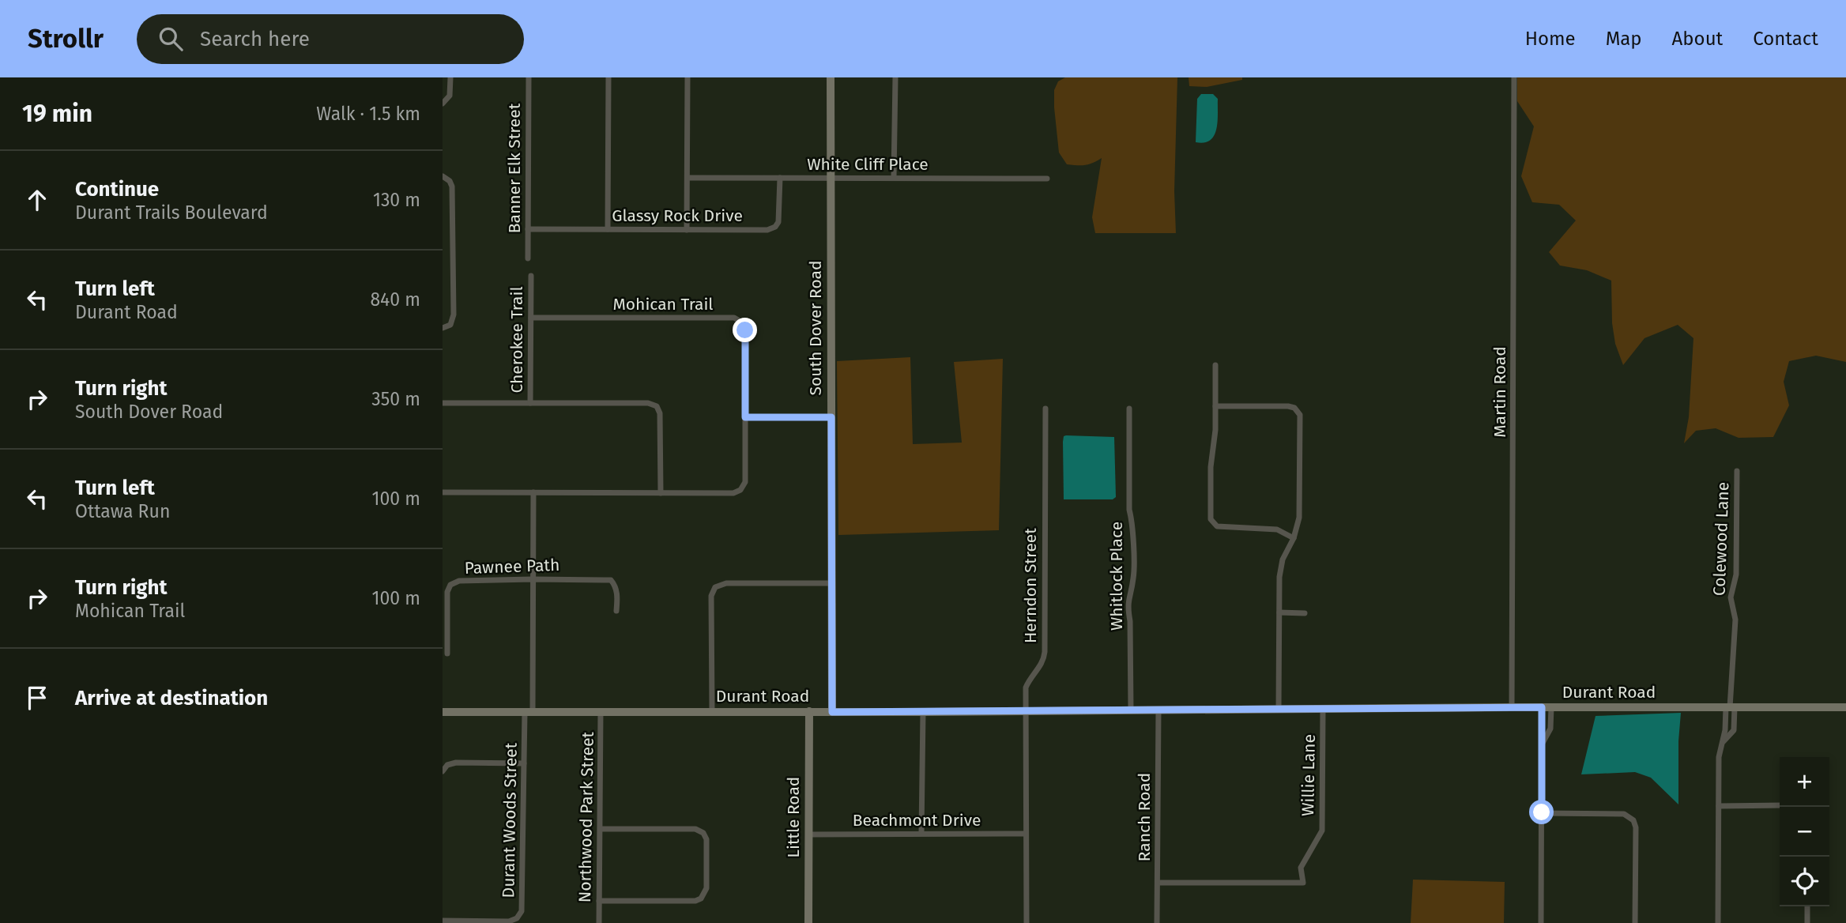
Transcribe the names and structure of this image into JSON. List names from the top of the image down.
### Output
{
  "streets": {
    "street": [
      "White Cliff Place",
      "Banner Elk Street",
      "Glassy Rock Drive",
      "Mohican Trail",
      "South Dover Road",
      "Cherokee Trail",
      "Martin Road",
      "Colewood Lane",
      "Pawnee Path",
      "Whitlock Place",
      "Herndon Street",
      "Durant Road",
      "Willie Lane",
      "Northwood Park Street",
      "Little Road",
      "Ranch Road",
      "Durant Woods Street",
      "Beachmont Drive"
    ]
  },
  "crossings": [
    ["White Cliff Place", "Glassy Rock Drive"],
    ["White Cliff Place", "South Dover Road"],
    ["Banner Elk Street", "Glassy Rock Drive"],
    ["Mohican Trail", "Cherokee Trail"],
    ["South Dover Road", "Durant Road"],
    ["Martin Road", "Durant Road"],
    ["Colewood Lane", "Durant Road"],
    ["Whitlock Place", "Durant Road"],
    ["Herndon Street", "Durant Road"],
    ["Herndon Street", "Beachmont Drive"],
    ["Durant Road", "Willie Lane"],
    ["Durant Road", "Northwood Park Street"],
    ["Durant Road", "Little Road"],
    ["Durant Road", "Ranch Road"],
    ["Durant Road", "Durant Woods Street"],
    ["Willie Lane", "Ranch Road"],
    ["Little Road", "Beachmont Drive"]
  ],
  "page": {
    "header": "Strollr",
    "search": "Search here",
    "nav": [
      "Home",
      "Map",
      "About",
      "Contact"
    ],
    "heading": ["19 min", "Walk · 1.5 km"],
    "list": [
      ["Continue", "Durant Trails Boulevard", "130 m"],
      ["Turn left", "Durant Road", "840 m"],
      ["Turn right", "South Dover Road", "350 m"],
      ["Turn left", "Ottawa Run", "100 m"],
      ["Turn right", "Mohican Trail", "100 m"],
      "Arrive at destination"
    ],
    "map_buttons": ["+", "−"]
  }
}
